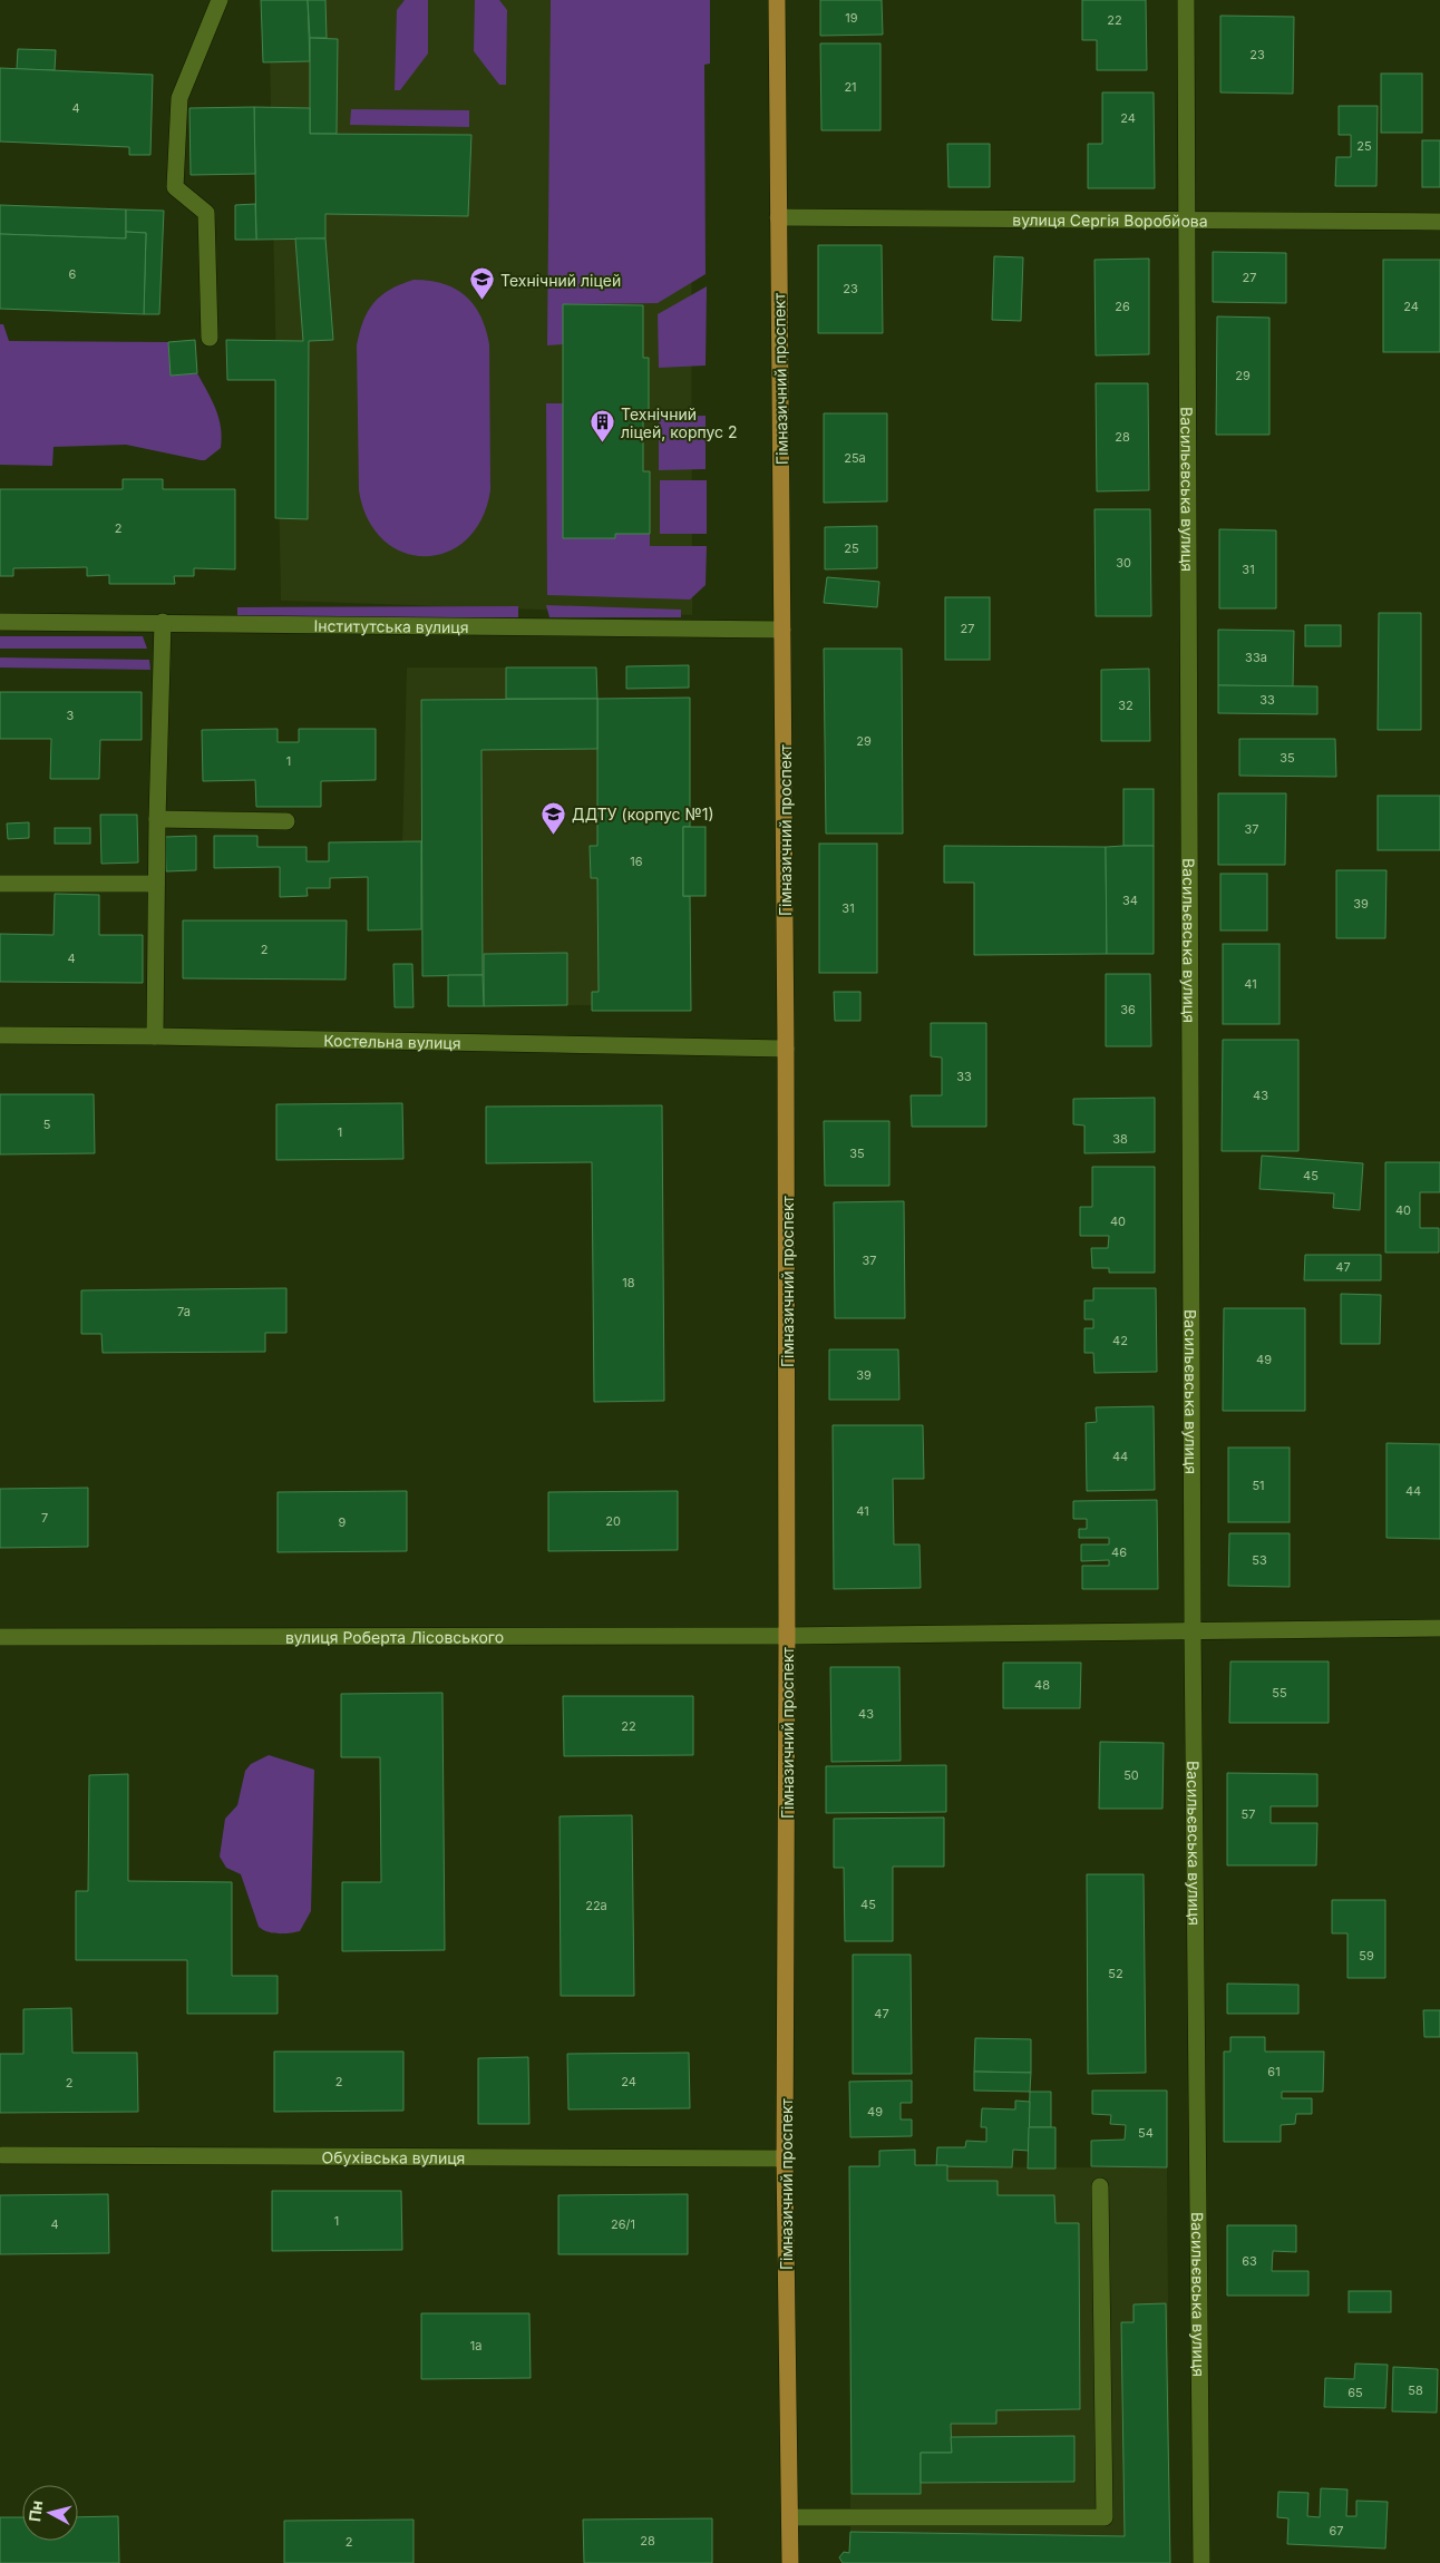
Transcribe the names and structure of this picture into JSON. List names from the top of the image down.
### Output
{
  "streets": {
    "main road": ["Гімназичний проспект"],
    "street": [
      "вулиця Сергія Воробйова",
      "Васильєвська вулиця",
      "Інститутська вулиця",
      "Костельна вулиця",
      "вулиця Роберта Лісовського",
      "Обухівська вулиця"
    ]
  },
  "crossings": [
    ["вулиця Сергія Воробйова", "Гімназичний проспект"],
    ["вулиця Сергія Воробйова", "Васильєвська вулиця"],
    ["Гімназичний проспект", "Інститутська вулиця"],
    ["Гімназичний проспект", "Костельна вулиця"],
    ["Гімназичний проспект", "вулиця Роберта Лісовського"],
    ["Гімназичний проспект", "Обухівська вулиця"],
    ["Васильєвська вулиця", "вулиця Роберта Лісовського"]
  ],
  "places": {
    "school or university": ["Технічний ліцей", "ДДТУ (корпус №1)"],
    "building": ["Технічний ліцей, корпус 2"]
  },
  "house_numbers": [
    "19",
    "22",
    "23",
    "21",
    "4",
    "24",
    "25",
    "6",
    "27",
    "23",
    "26",
    "24",
    "29",
    "28",
    "25а",
    "2",
    "25",
    "30",
    "31",
    "27",
    "33а",
    "33",
    "32",
    "3",
    "29",
    "35",
    "1",
    "37",
    "16",
    "34",
    "39",
    "31",
    "2",
    "4",
    "41",
    "36",
    "33",
    "43",
    "5",
    "1",
    "38",
    "35",
    "45",
    "40",
    "40",
    "37",
    "47",
    "18",
    "7а",
    "42",
    "49",
    "39",
    "44",
    "51",
    "44",
    "41",
    "7",
    "20",
    "9",
    "46",
    "53",
    "48",
    "55",
    "43",
    "22",
    "50",
    "57",
    "45",
    "22а",
    "59",
    "52",
    "47",
    "61",
    "2",
    "24",
    "2",
    "49",
    "54",
    "1",
    "4",
    "26/1",
    "63",
    "1а",
    "58",
    "65",
    "67",
    "28",
    "2"
  ],
  "north": "left"
}
